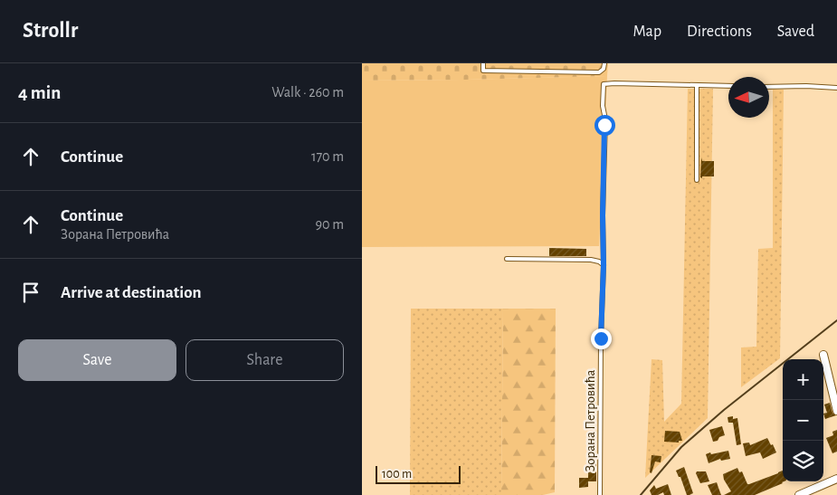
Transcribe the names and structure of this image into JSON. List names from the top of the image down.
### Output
{
  "streets": {
    "lane": ["Зорана Петровића"]
  },
  "scale_bar": "100 m",
  "north": "left",
  "page": {
    "header": "Strollr",
    "nav": ["Map", "Directions", "Saved"],
    "heading": ["4 min", "Walk · 260 m"],
    "list": [
      ["Continue", "170 m"],
      ["Continue", "Зорана Петровића", "90 m"],
      "Arrive at destination"
    ],
    "buttons": ["Save", "Share"],
    "map_buttons": ["+", "−"],
    "scale": "100 m"
  }
}
